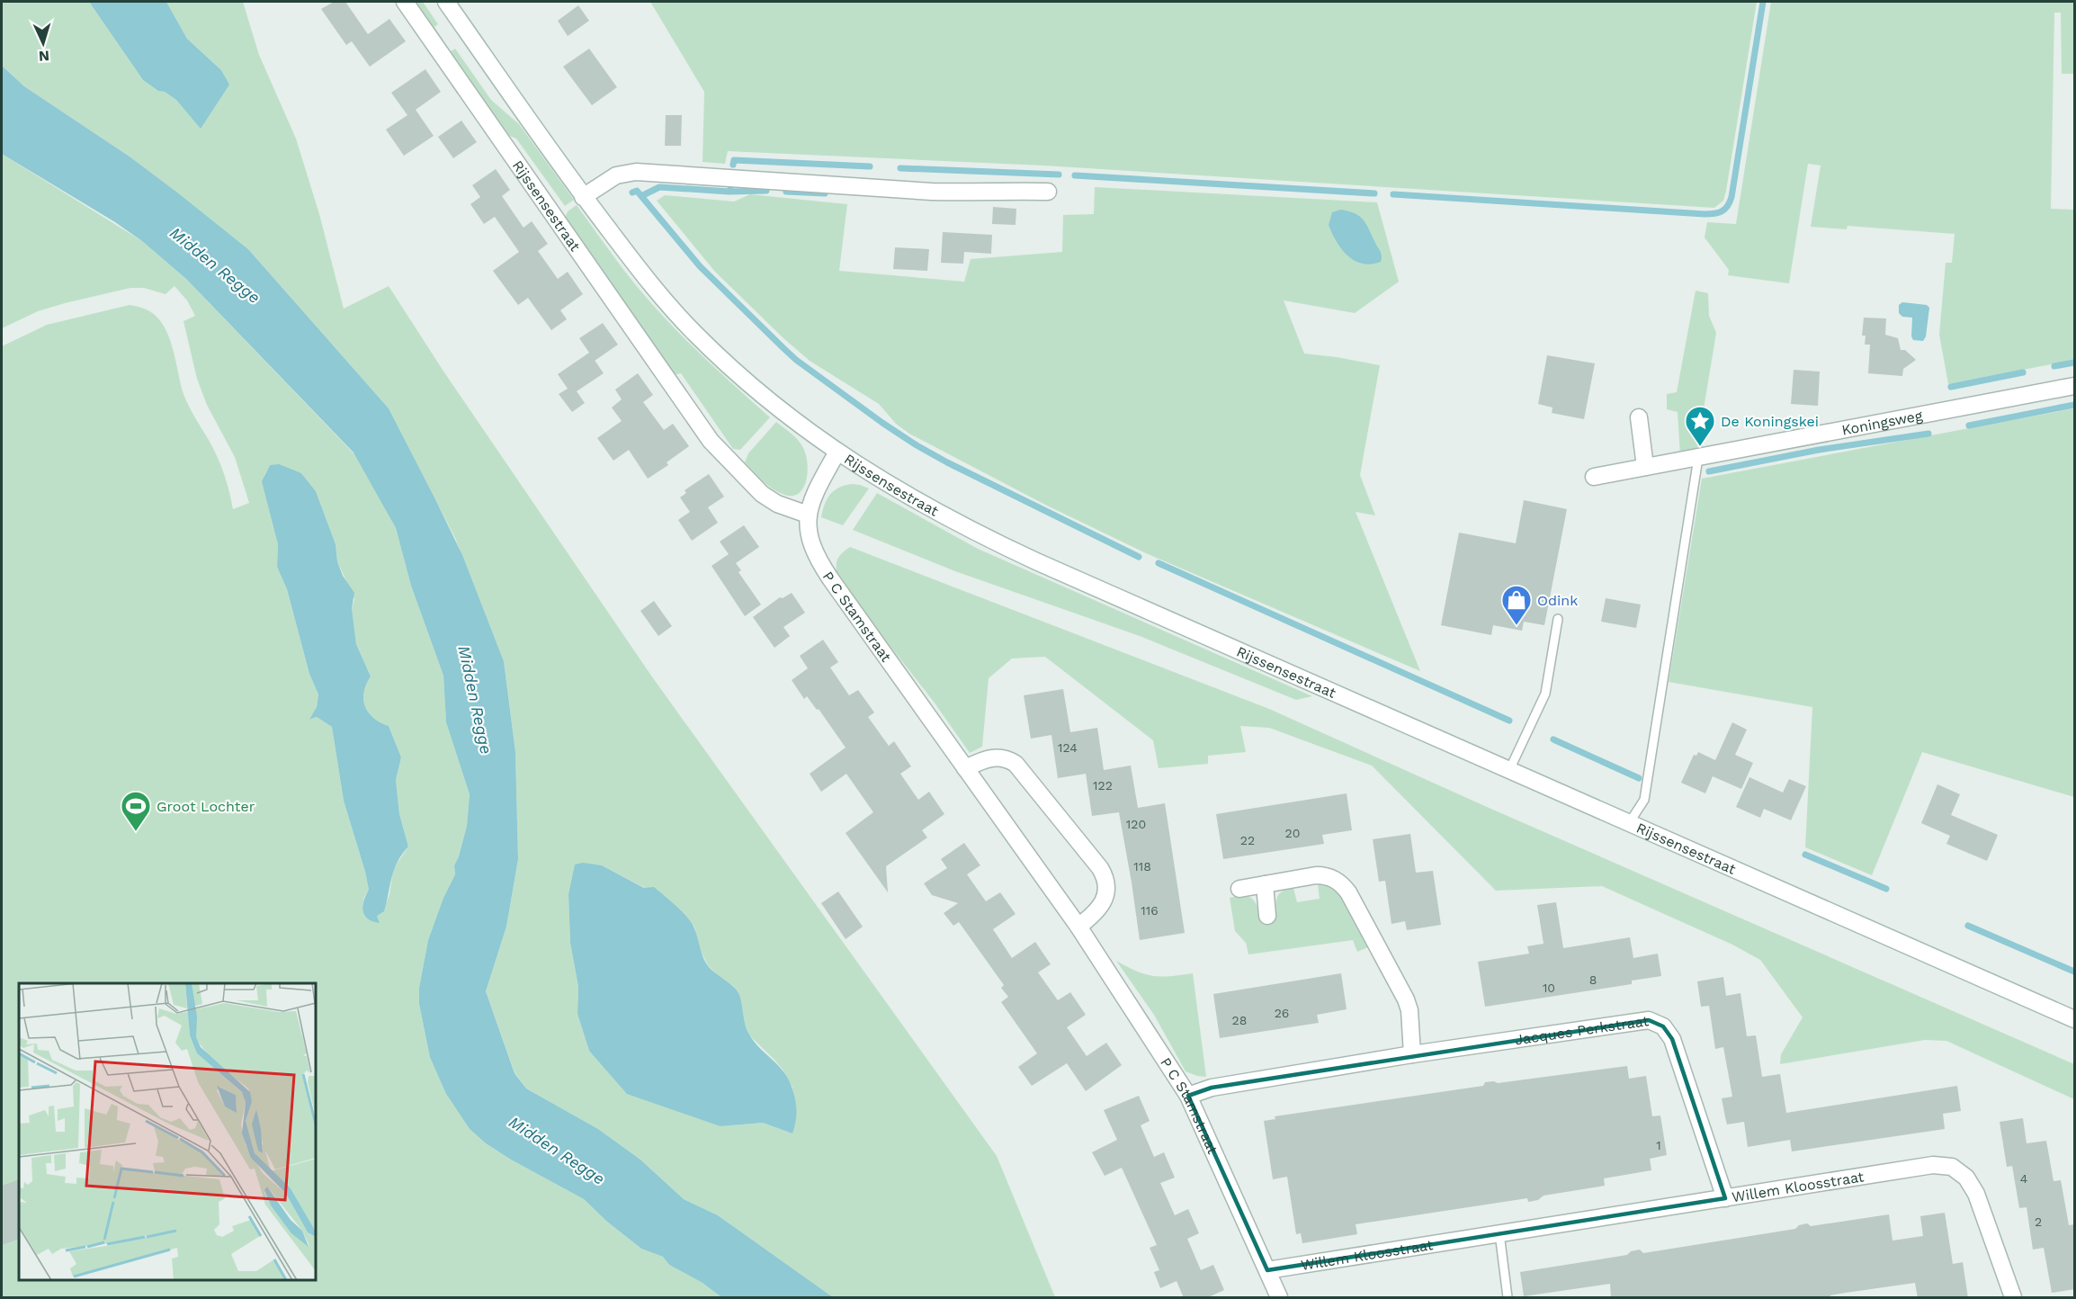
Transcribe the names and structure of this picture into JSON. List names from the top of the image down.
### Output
{
  "streets": {
    "street": [
      "Rijssensestraat",
      "Koningsweg",
      "P C Stamstraat",
      "Jacques Perkstraat",
      "Willem Kloosstraat"
    ]
  },
  "crossings": [
    ["Rijssensestraat", "P C Stamstraat"],
    ["P C Stamstraat", "Jacques Perkstraat"],
    ["P C Stamstraat", "Willem Kloosstraat"],
    ["Jacques Perkstraat", "Willem Kloosstraat"]
  ],
  "water": ["Midden Regge"],
  "places": {
    "place": ["De Koningskei"],
    "shop": ["Odink"],
    "sports": ["Groot Lochter"]
  },
  "house_numbers": [
    "124",
    "122",
    "120",
    "20",
    "22",
    "118",
    "116",
    "8",
    "10",
    "26",
    "28",
    "1",
    "4",
    "2"
  ],
  "north": "bottom"
}
